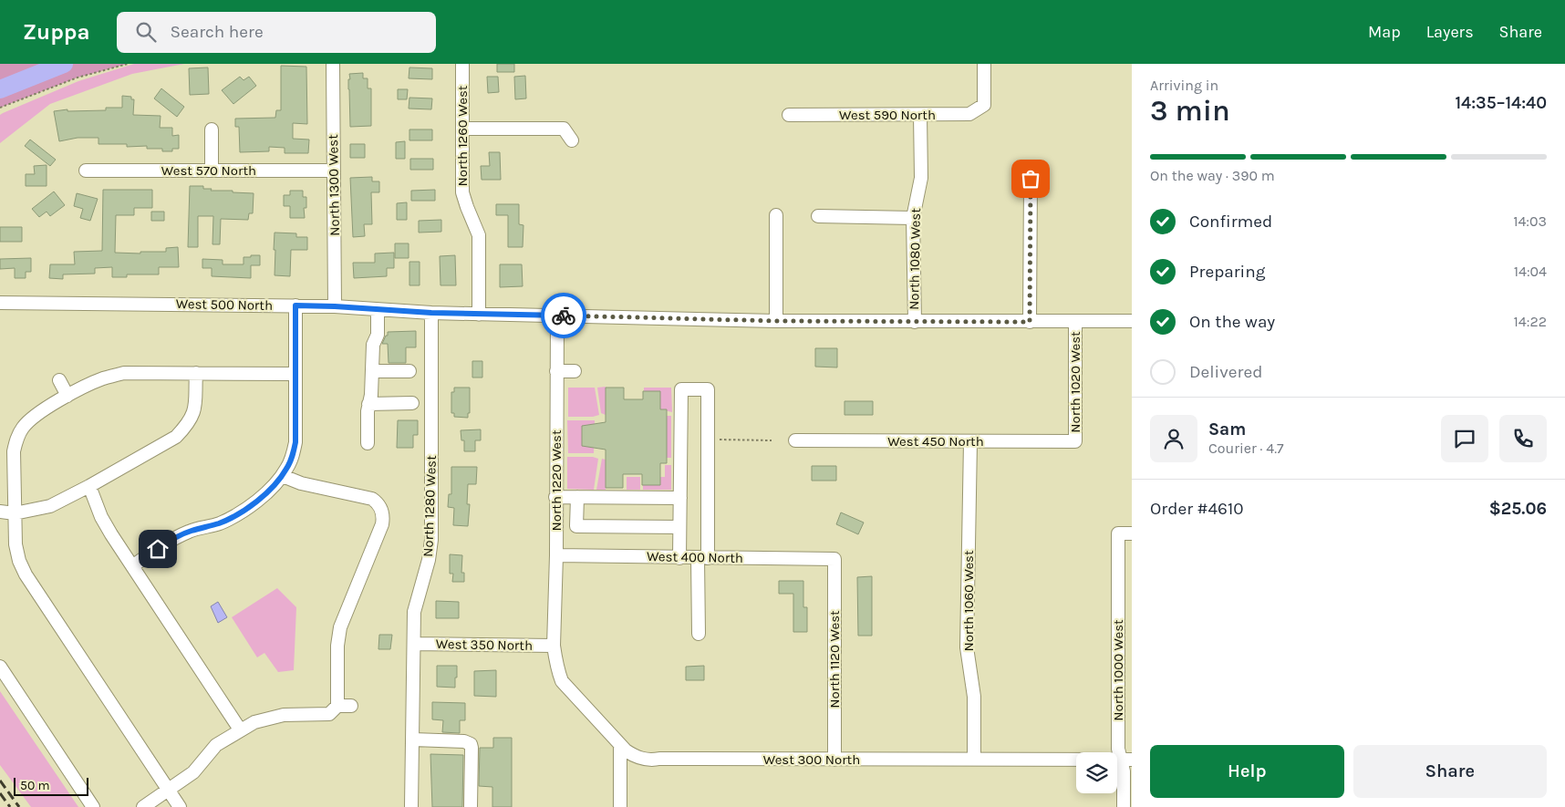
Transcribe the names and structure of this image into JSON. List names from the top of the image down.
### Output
{
  "streets": {
    "street": [
      "West 590 North",
      "North 1260 West",
      "West 570 North",
      "North 1300 West",
      "North 1080 West",
      "West 500 North",
      "North 1020 West",
      "West 450 North",
      "North 1220 West",
      "North 1280 West",
      "West 400 North",
      "North 1060 West",
      "West 350 North",
      "North 1120 West",
      "North 1000 West",
      "West 300 North"
    ]
  },
  "crossings": [
    ["West 590 North", "North 1080 West"],
    ["North 1260 West", "West 500 North"],
    ["West 570 North", "North 1300 West"],
    ["North 1300 West", "West 500 North"],
    ["North 1080 West", "West 500 North"],
    ["West 500 North", "North 1020 West"],
    ["West 500 North", "North 1220 West"],
    ["West 500 North", "North 1280 West"],
    ["North 1020 West", "West 450 North"],
    ["West 450 North", "North 1060 West"],
    ["North 1220 West", "West 400 North"],
    ["North 1220 West", "West 350 North"],
    ["North 1220 West", "West 300 North"],
    ["North 1280 West", "West 350 North"],
    ["West 400 North", "North 1120 West"],
    ["North 1060 West", "West 300 North"],
    ["West 350 North", "West 300 North"],
    ["North 1120 West", "West 300 North"],
    ["North 1000 West", "West 300 North"]
  ],
  "scale_bar": "50 m",
  "page": {
    "header": "Zuppa",
    "search": "Search here",
    "nav": ["Map", "Layers", "Share"],
    "heading": ["3 min", "Arriving in", "14:35–14:40"],
    "panel": [
      "Sam",
      "Courier · 4.7",
      "Order #4610",
      "$25.06"
    ],
    "bar": "On the way · 390 m",
    "list": [
      ["Confirmed", "14:03"],
      ["Preparing", "14:04"],
      ["On the way", "14:22"],
      "Delivered"
    ],
    "buttons": ["Help", "Share"],
    "scale": "50 m"
  }
}
